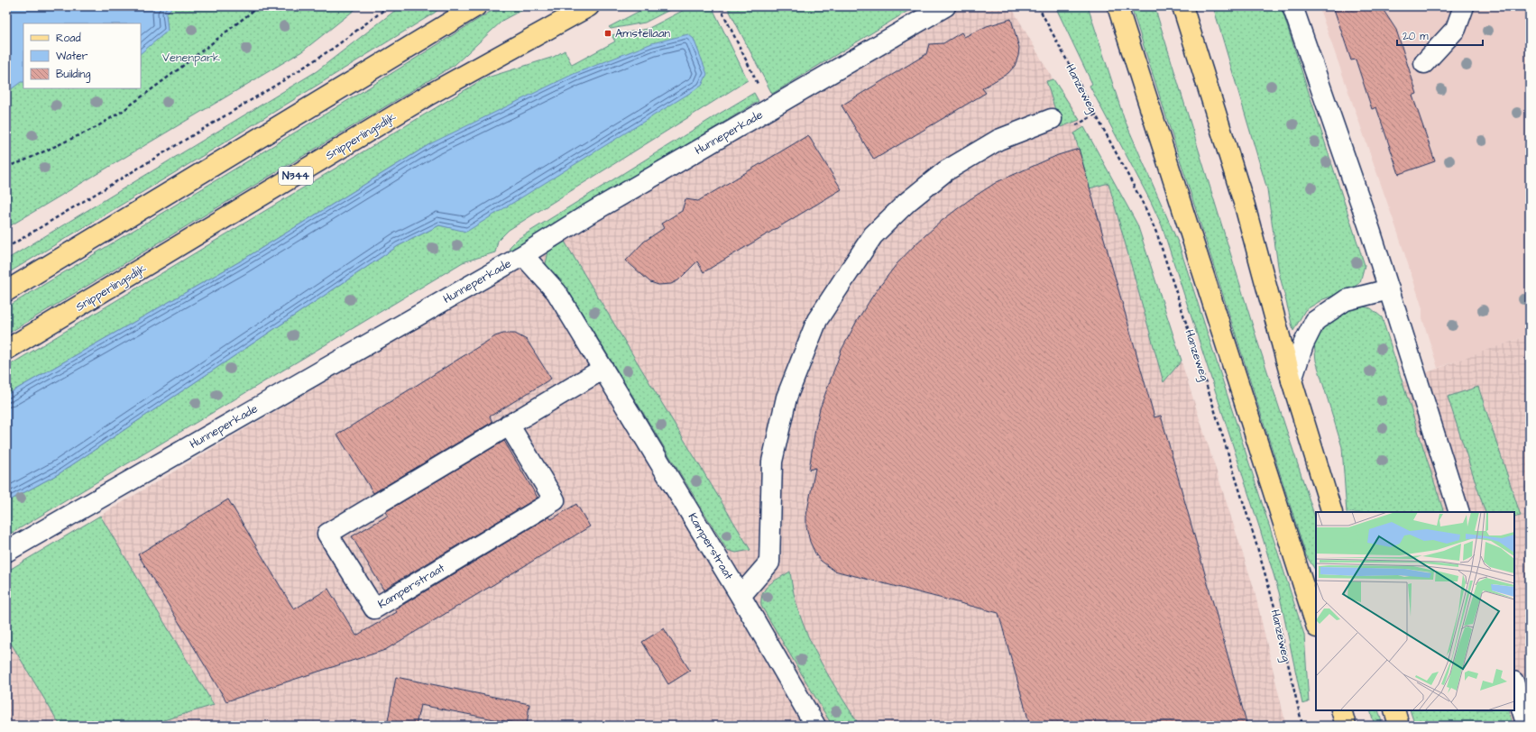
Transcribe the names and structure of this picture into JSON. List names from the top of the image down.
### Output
{
  "streets": {
    "main road": ["Snipperlingsdijk", "N344"],
    "street": ["Hunneperkade", "Kamperstraat"],
    "path": ["Hanzeweg"]
  },
  "crossings": [
    ["Hunneperkade", "Kamperstraat"]
  ],
  "parks": ["Venenpark"],
  "places": {
    "transit": ["Amstellaan"]
  },
  "legend": ["Road", "Water", "Building"],
  "scale_bar": "20 m"
}
